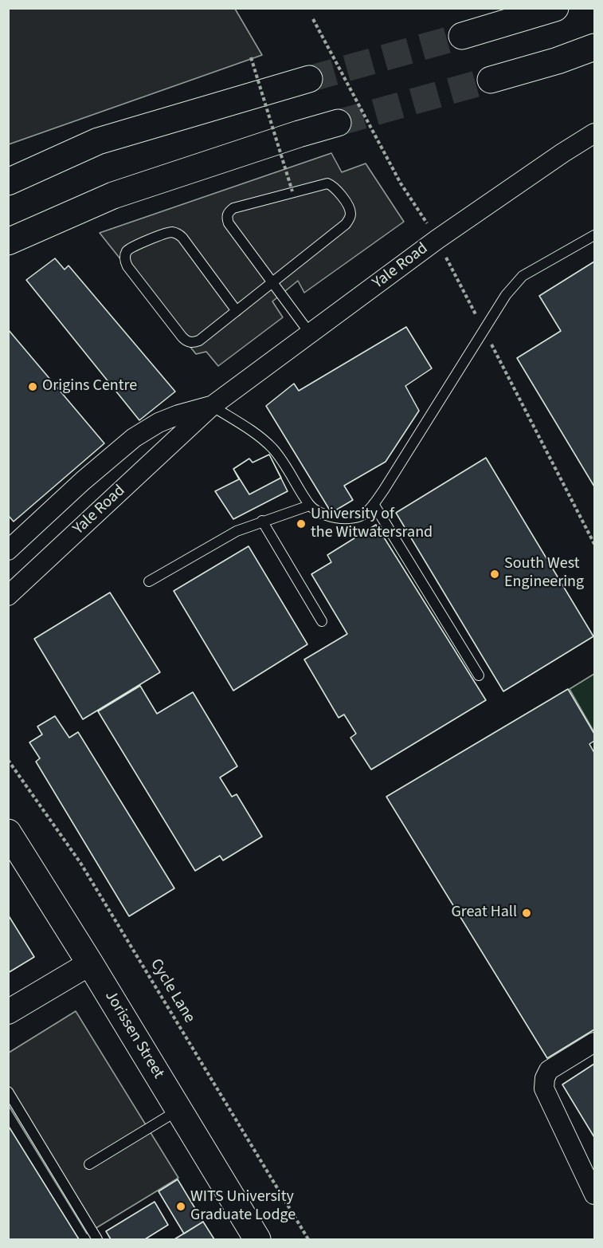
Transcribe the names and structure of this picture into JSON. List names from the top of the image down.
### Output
{
  "streets": {
    "main road": ["Jorissen Street"],
    "street": ["Yale Road"],
    "path": ["Cycle Lane"]
  },
  "places": [
    "Origins Centre",
    "University of the Witwatersrand",
    "South West Engineering",
    "Great Hall",
    "WITS University Graduate Lodge"
  ]
}
